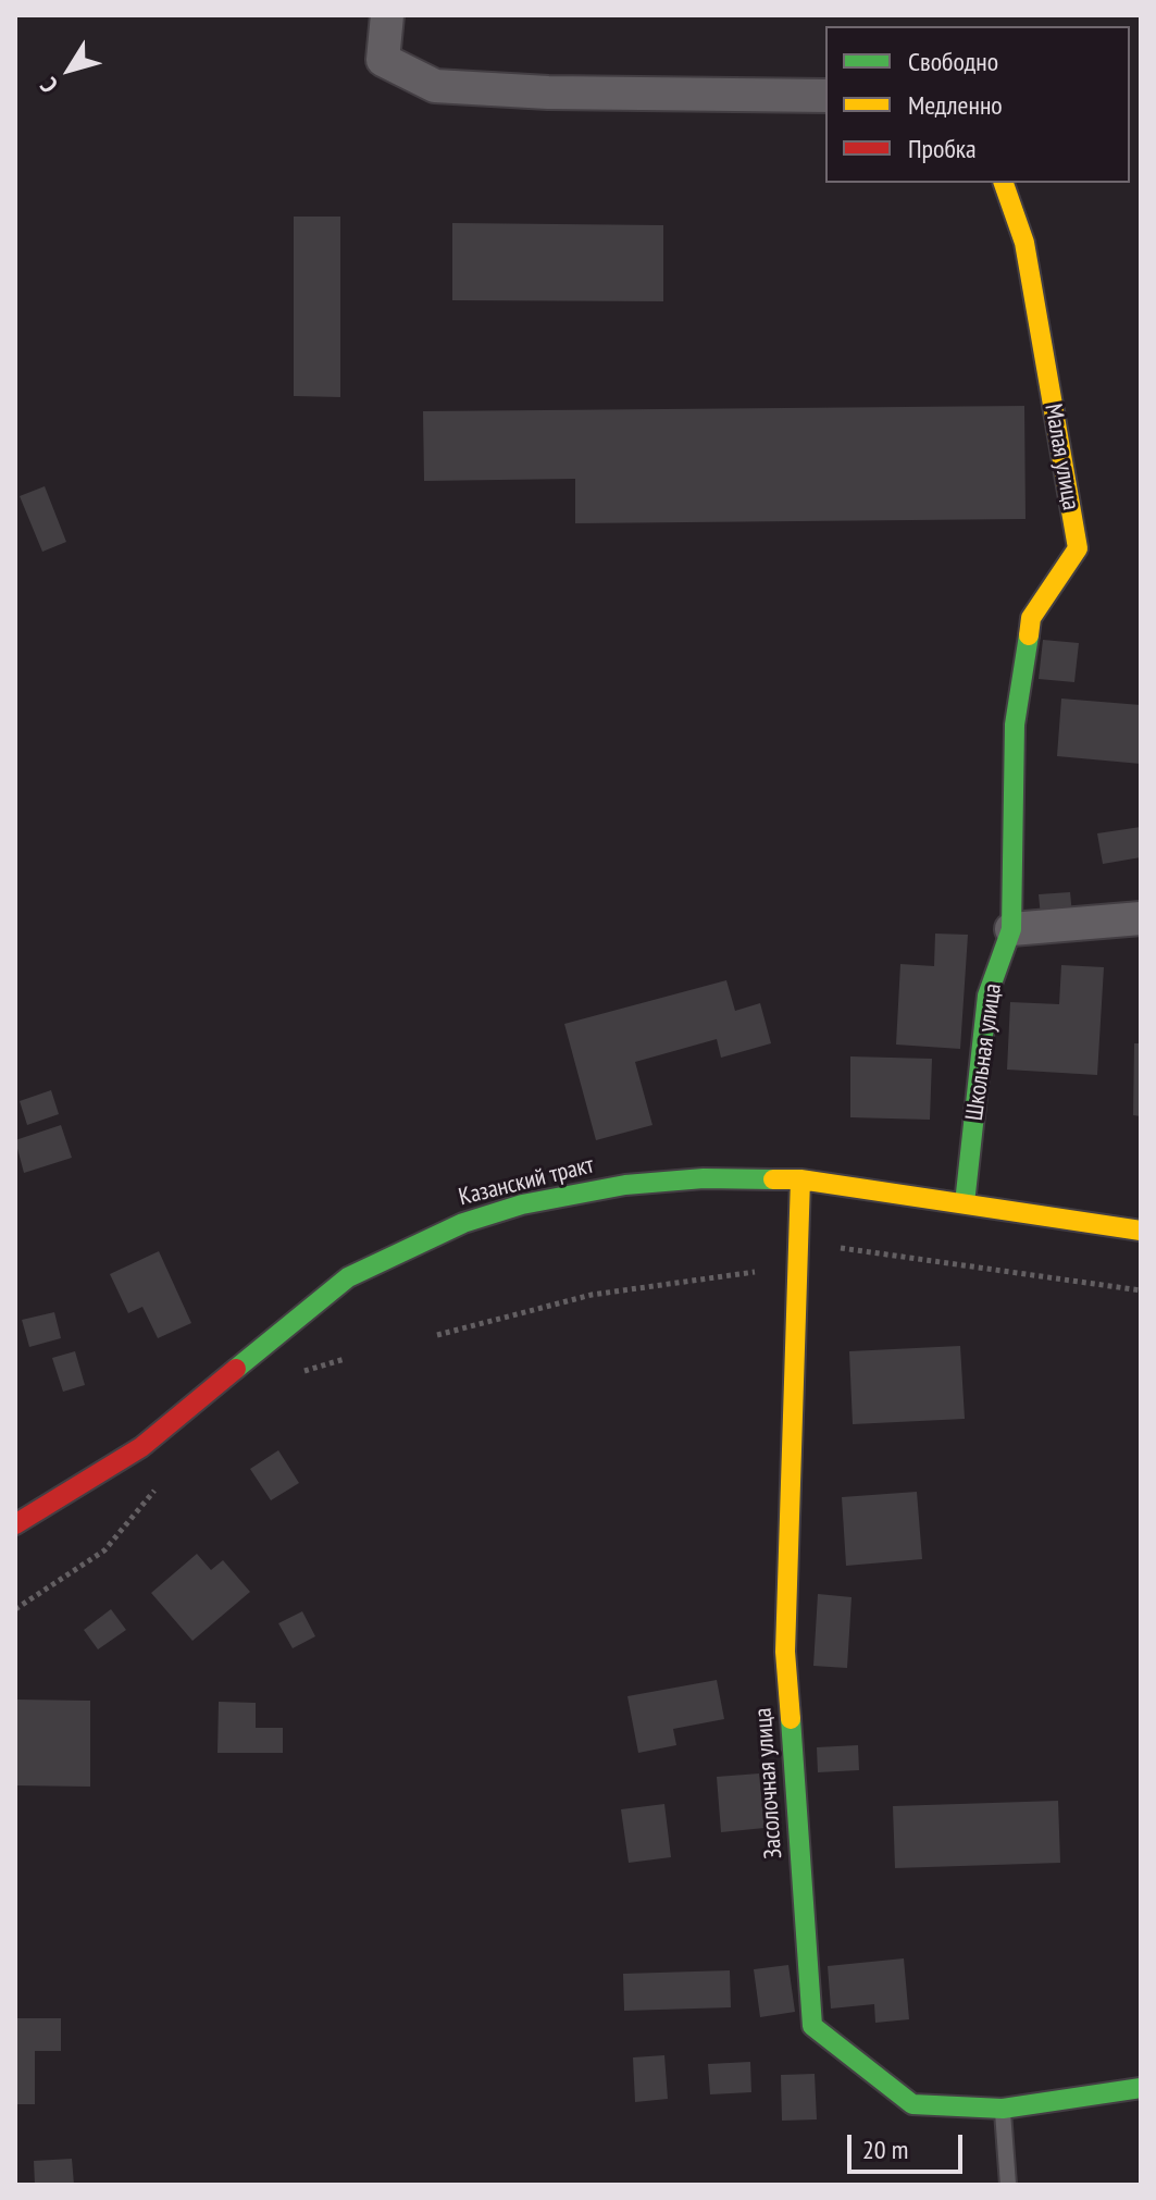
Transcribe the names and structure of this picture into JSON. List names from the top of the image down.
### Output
{
  "streets": {
    "street": [
      "Малая улица",
      "Школьная улица",
      "Казанский тракт",
      "Засолочная улица"
    ]
  },
  "crossings": [
    ["Малая улица", "Школьная улица"],
    ["Школьная улица", "Казанский тракт"],
    ["Казанский тракт", "Засолочная улица"]
  ],
  "legend": ["Свободно", "Медленно", "Пробка"],
  "scale_bar": "20 m",
  "north": "bottom left"
}
